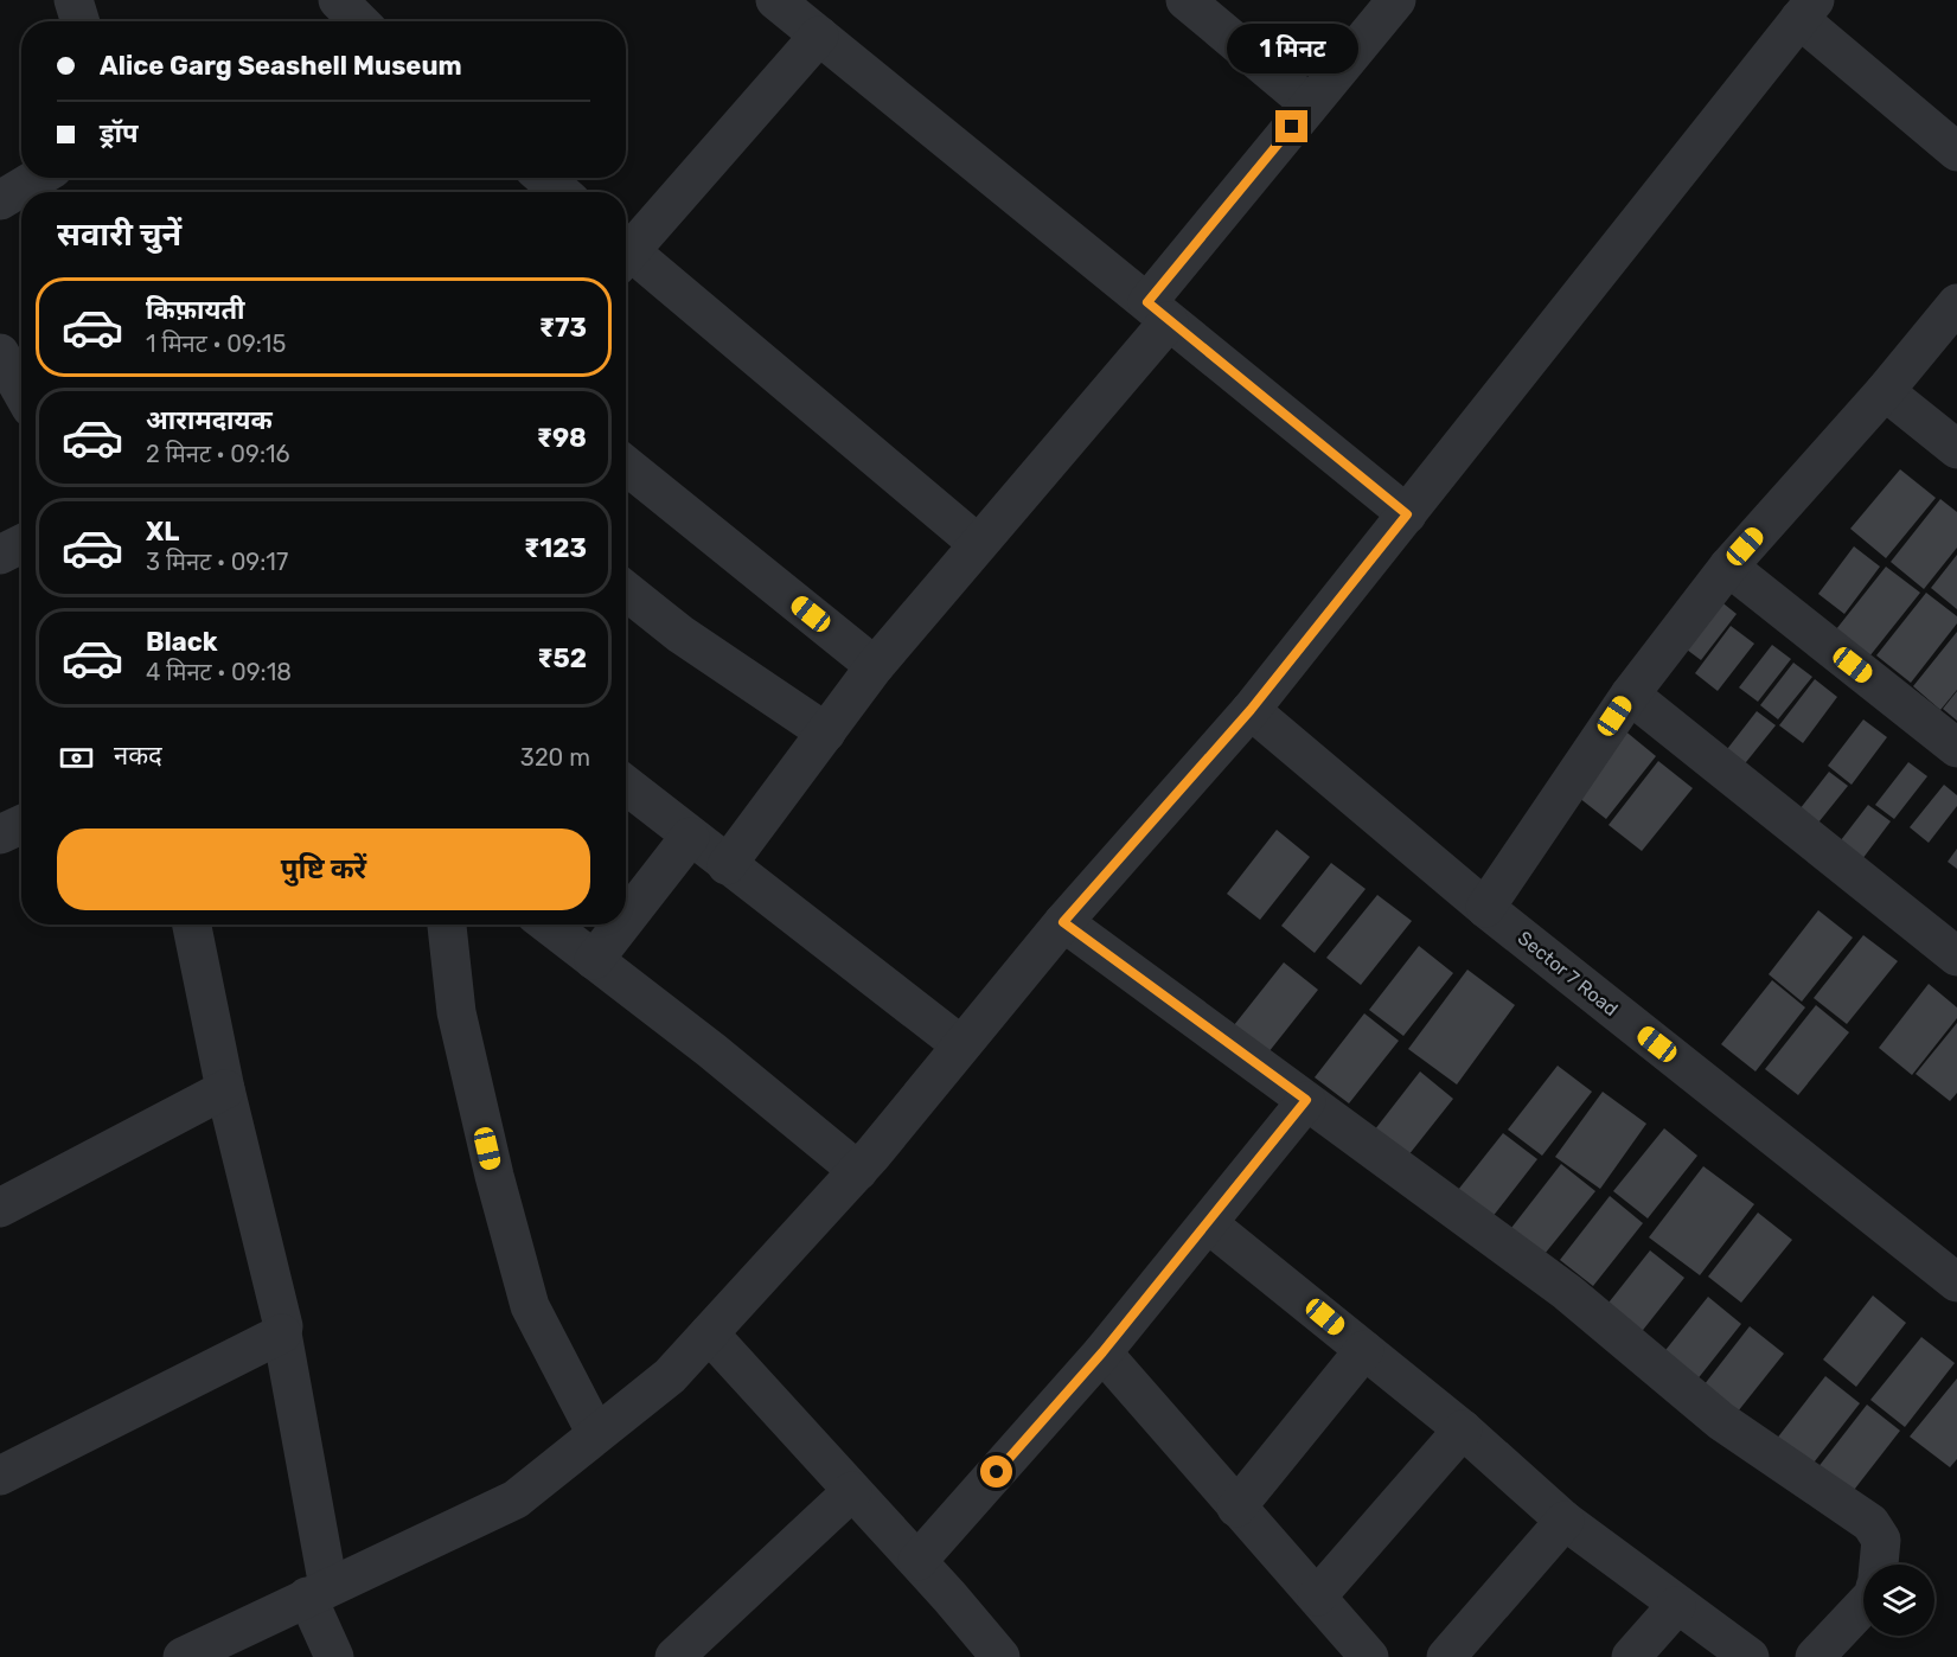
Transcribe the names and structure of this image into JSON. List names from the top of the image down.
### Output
{
  "streets": {
    "street": ["Sector 7 Road"]
  },
  "page": {
    "banner": ["Alice Garg Seashell Museum", "ड्रॉप"],
    "bubble": "1 मिनट",
    "heading": "सवारी चुनें",
    "list": [
      {
        "name": "किफ़ायती",
        "note": "1 मिनट · 09:15",
        "value": "₹73"
      },
      {
        "name": "आरामदायक",
        "note": "2 मिनट · 09:16",
        "value": "₹98"
      },
      {
        "name": "XL",
        "note": "3 मिनट · 09:17",
        "value": "₹123"
      },
      {
        "name": "Black",
        "note": "4 मिनट · 09:18",
        "value": "₹52"
      }
    ],
    "pay": ["नकद", "320 m"],
    "buttons": "पुष्टि करें"
  }
}
